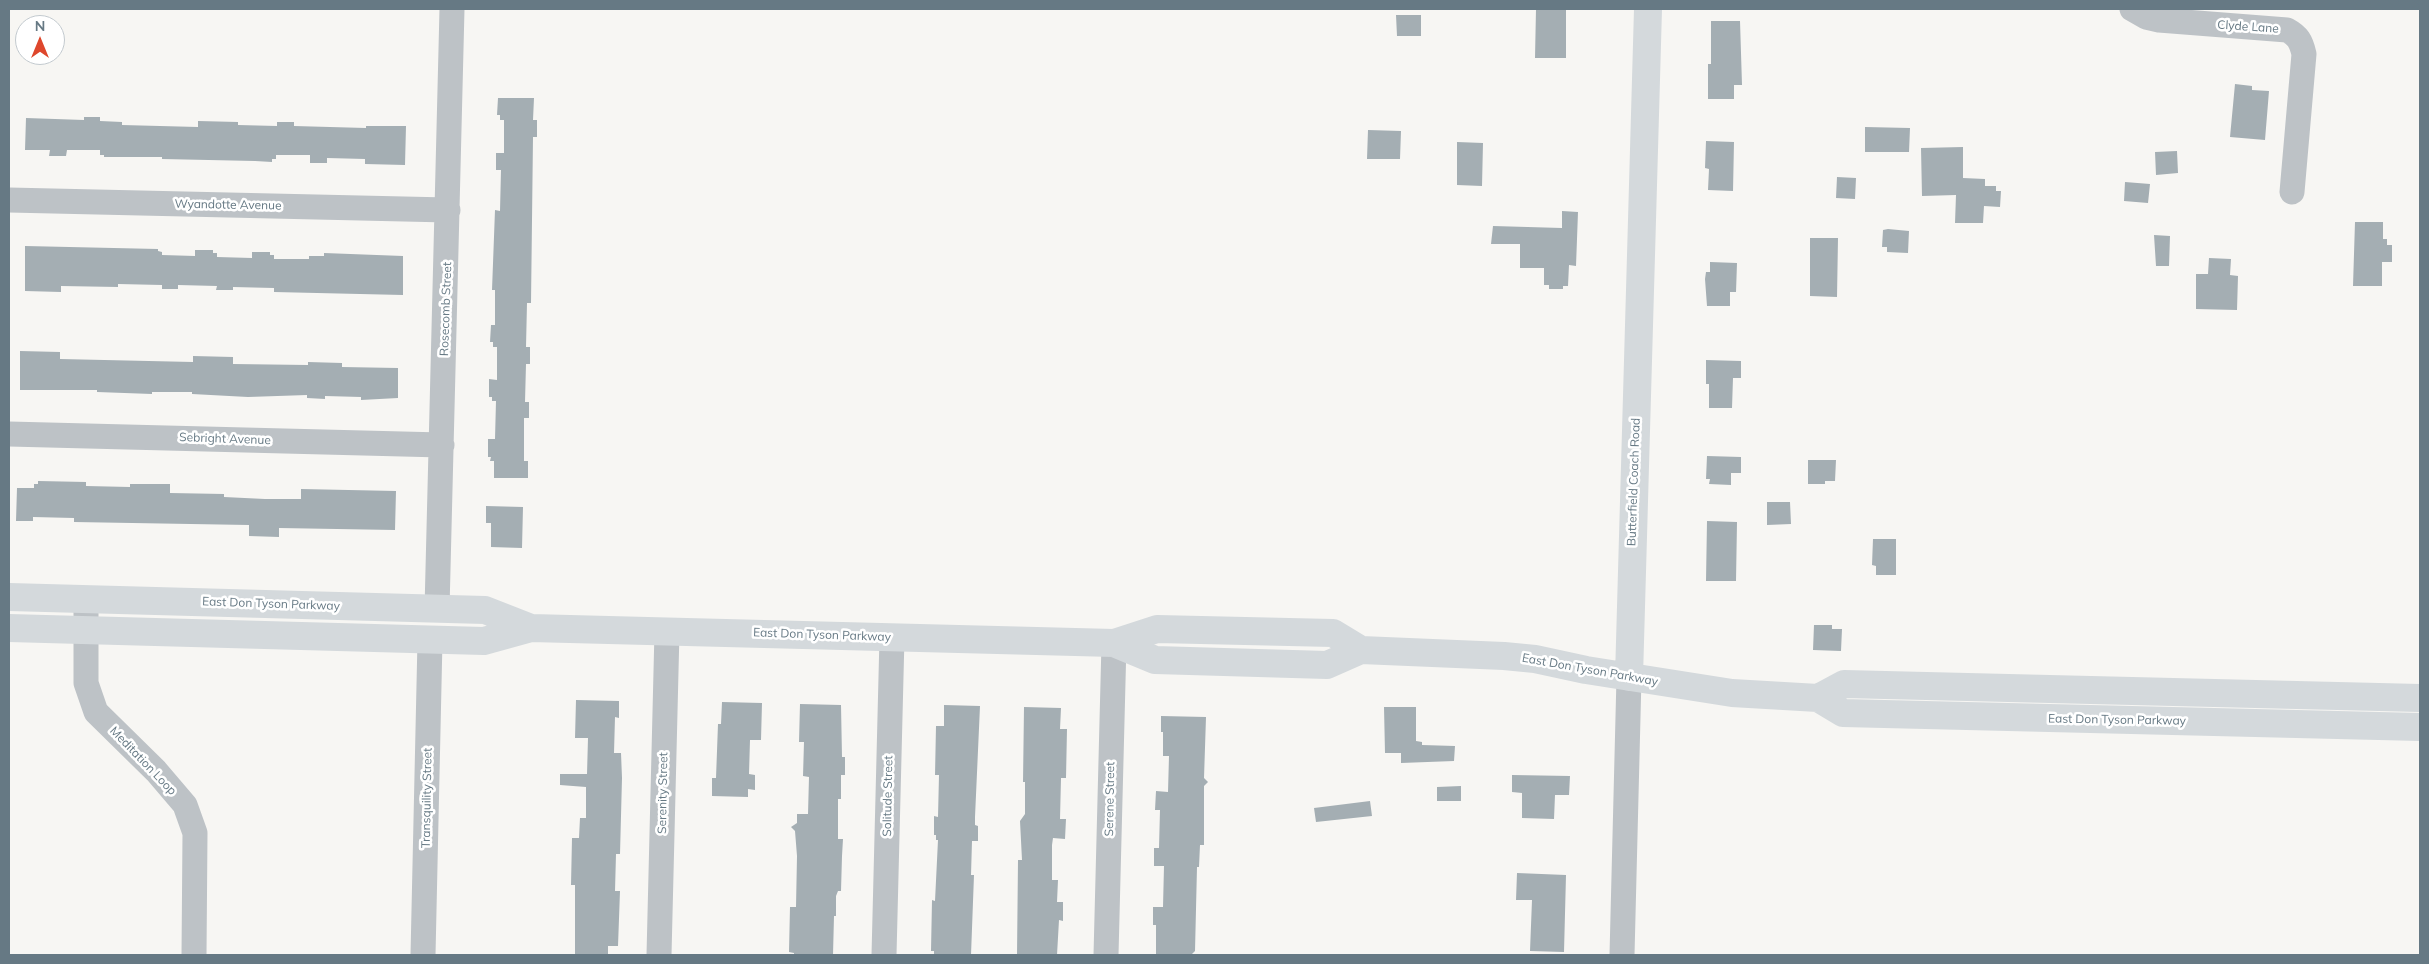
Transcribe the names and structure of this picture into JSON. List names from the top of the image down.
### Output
{
  "streets": {
    "main road": ["Butterfield Coach Road", "East Don Tyson Parkway"],
    "street": [
      "Clyde Lane",
      "Wyandotte Avenue",
      "Rosecomb Street",
      "Sebright Avenue",
      "Meditation Loop",
      "Serenity Street",
      "Solitude Street",
      "Transquility Street",
      "Serene Street"
    ]
  },
  "crossings": [
    ["Wyandotte Avenue", "Rosecomb Street"],
    ["Rosecomb Street", "Sebright Avenue"],
    ["Rosecomb Street", "East Don Tyson Parkway"],
    ["Butterfield Coach Road", "East Don Tyson Parkway"],
    ["East Don Tyson Parkway", "Meditation Loop"],
    ["East Don Tyson Parkway", "Serenity Street"],
    ["East Don Tyson Parkway", "Solitude Street"],
    ["East Don Tyson Parkway", "Transquility Street"],
    ["East Don Tyson Parkway", "Serene Street"]
  ],
  "north": "top"
}
